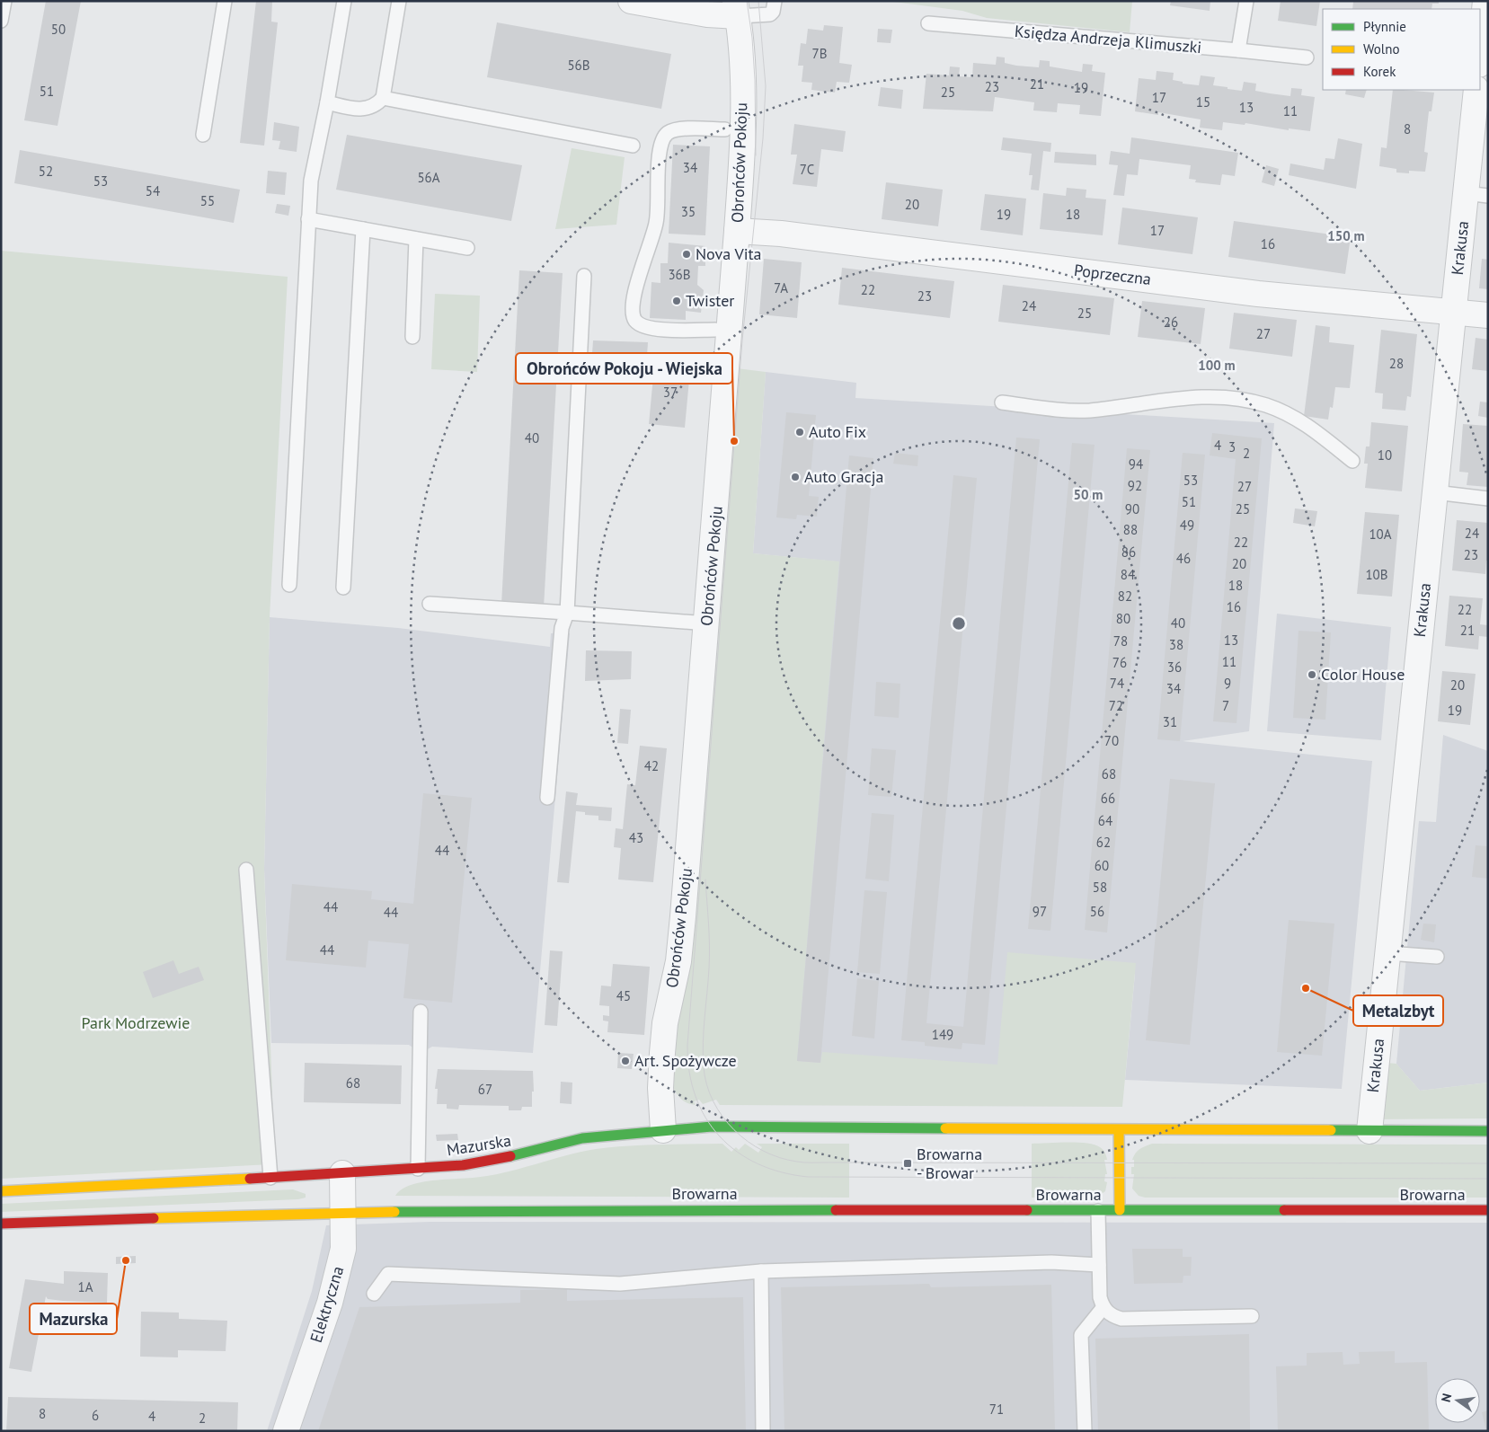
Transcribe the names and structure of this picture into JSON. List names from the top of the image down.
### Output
{
  "streets": {
    "main road": ["Mazurska", "Browarna"],
    "street": [
      "Obrońców Pokoju",
      "Krakusa",
      "Poprzeczna",
      "Elektryczna"
    ],
    "lane": ["Księdza Andrzeja Klimuszki"]
  },
  "crossings": [
    ["Obrońców Pokoju", "Poprzeczna"],
    ["Obrońców Pokoju", "Mazurska"],
    ["Krakusa", "Poprzeczna"],
    ["Mazurska", "Elektryczna"],
    ["Browarna", "Elektryczna"]
  ],
  "parks": ["Park Modrzewie"],
  "places": {
    "other": [
      "Nova Vita",
      "Twister",
      "Auto Fix",
      "Obrońców Pokoju - Wiejska",
      "Auto Gracja",
      "Color House",
      "Metalzbyt",
      "Art. Spożywcze",
      "Mazurska"
    ],
    "transit": ["Browarna - Browar"]
  },
  "house_numbers": [
    "50",
    "7B",
    "56B",
    "21",
    "23",
    "19",
    "51",
    "25",
    "17",
    "15",
    "13",
    "11",
    "8",
    "34",
    "7C",
    "52",
    "56A",
    "53",
    "54",
    "55",
    "20",
    "35",
    "19",
    "18",
    "17",
    "16",
    "36B",
    "7A",
    "22",
    "23",
    "24",
    "25",
    "26",
    "27",
    "28",
    "37",
    "40",
    "4",
    "3",
    "2",
    "10",
    "94",
    "53",
    "92",
    "27",
    "51",
    "90",
    "25",
    "49",
    "88",
    "24",
    "10A",
    "22",
    "86",
    "23",
    "46",
    "20",
    "84",
    "10B",
    "18",
    "82",
    "16",
    "22",
    "80",
    "40",
    "21",
    "13",
    "78",
    "38",
    "11",
    "76",
    "36",
    "74",
    "9",
    "20",
    "34",
    "72",
    "7",
    "19",
    "31",
    "70",
    "42",
    "68",
    "66",
    "64",
    "43",
    "62",
    "44",
    "60",
    "58",
    "44",
    "97",
    "56",
    "44",
    "44",
    "45",
    "149",
    "68",
    "67",
    "1A",
    "71",
    "8",
    "6",
    "4",
    "2"
  ],
  "legend": ["Płynnie", "Wolno", "Korek"],
  "north": "left",
  "rings": ["150 m", "100 m", "50 m"]
}
